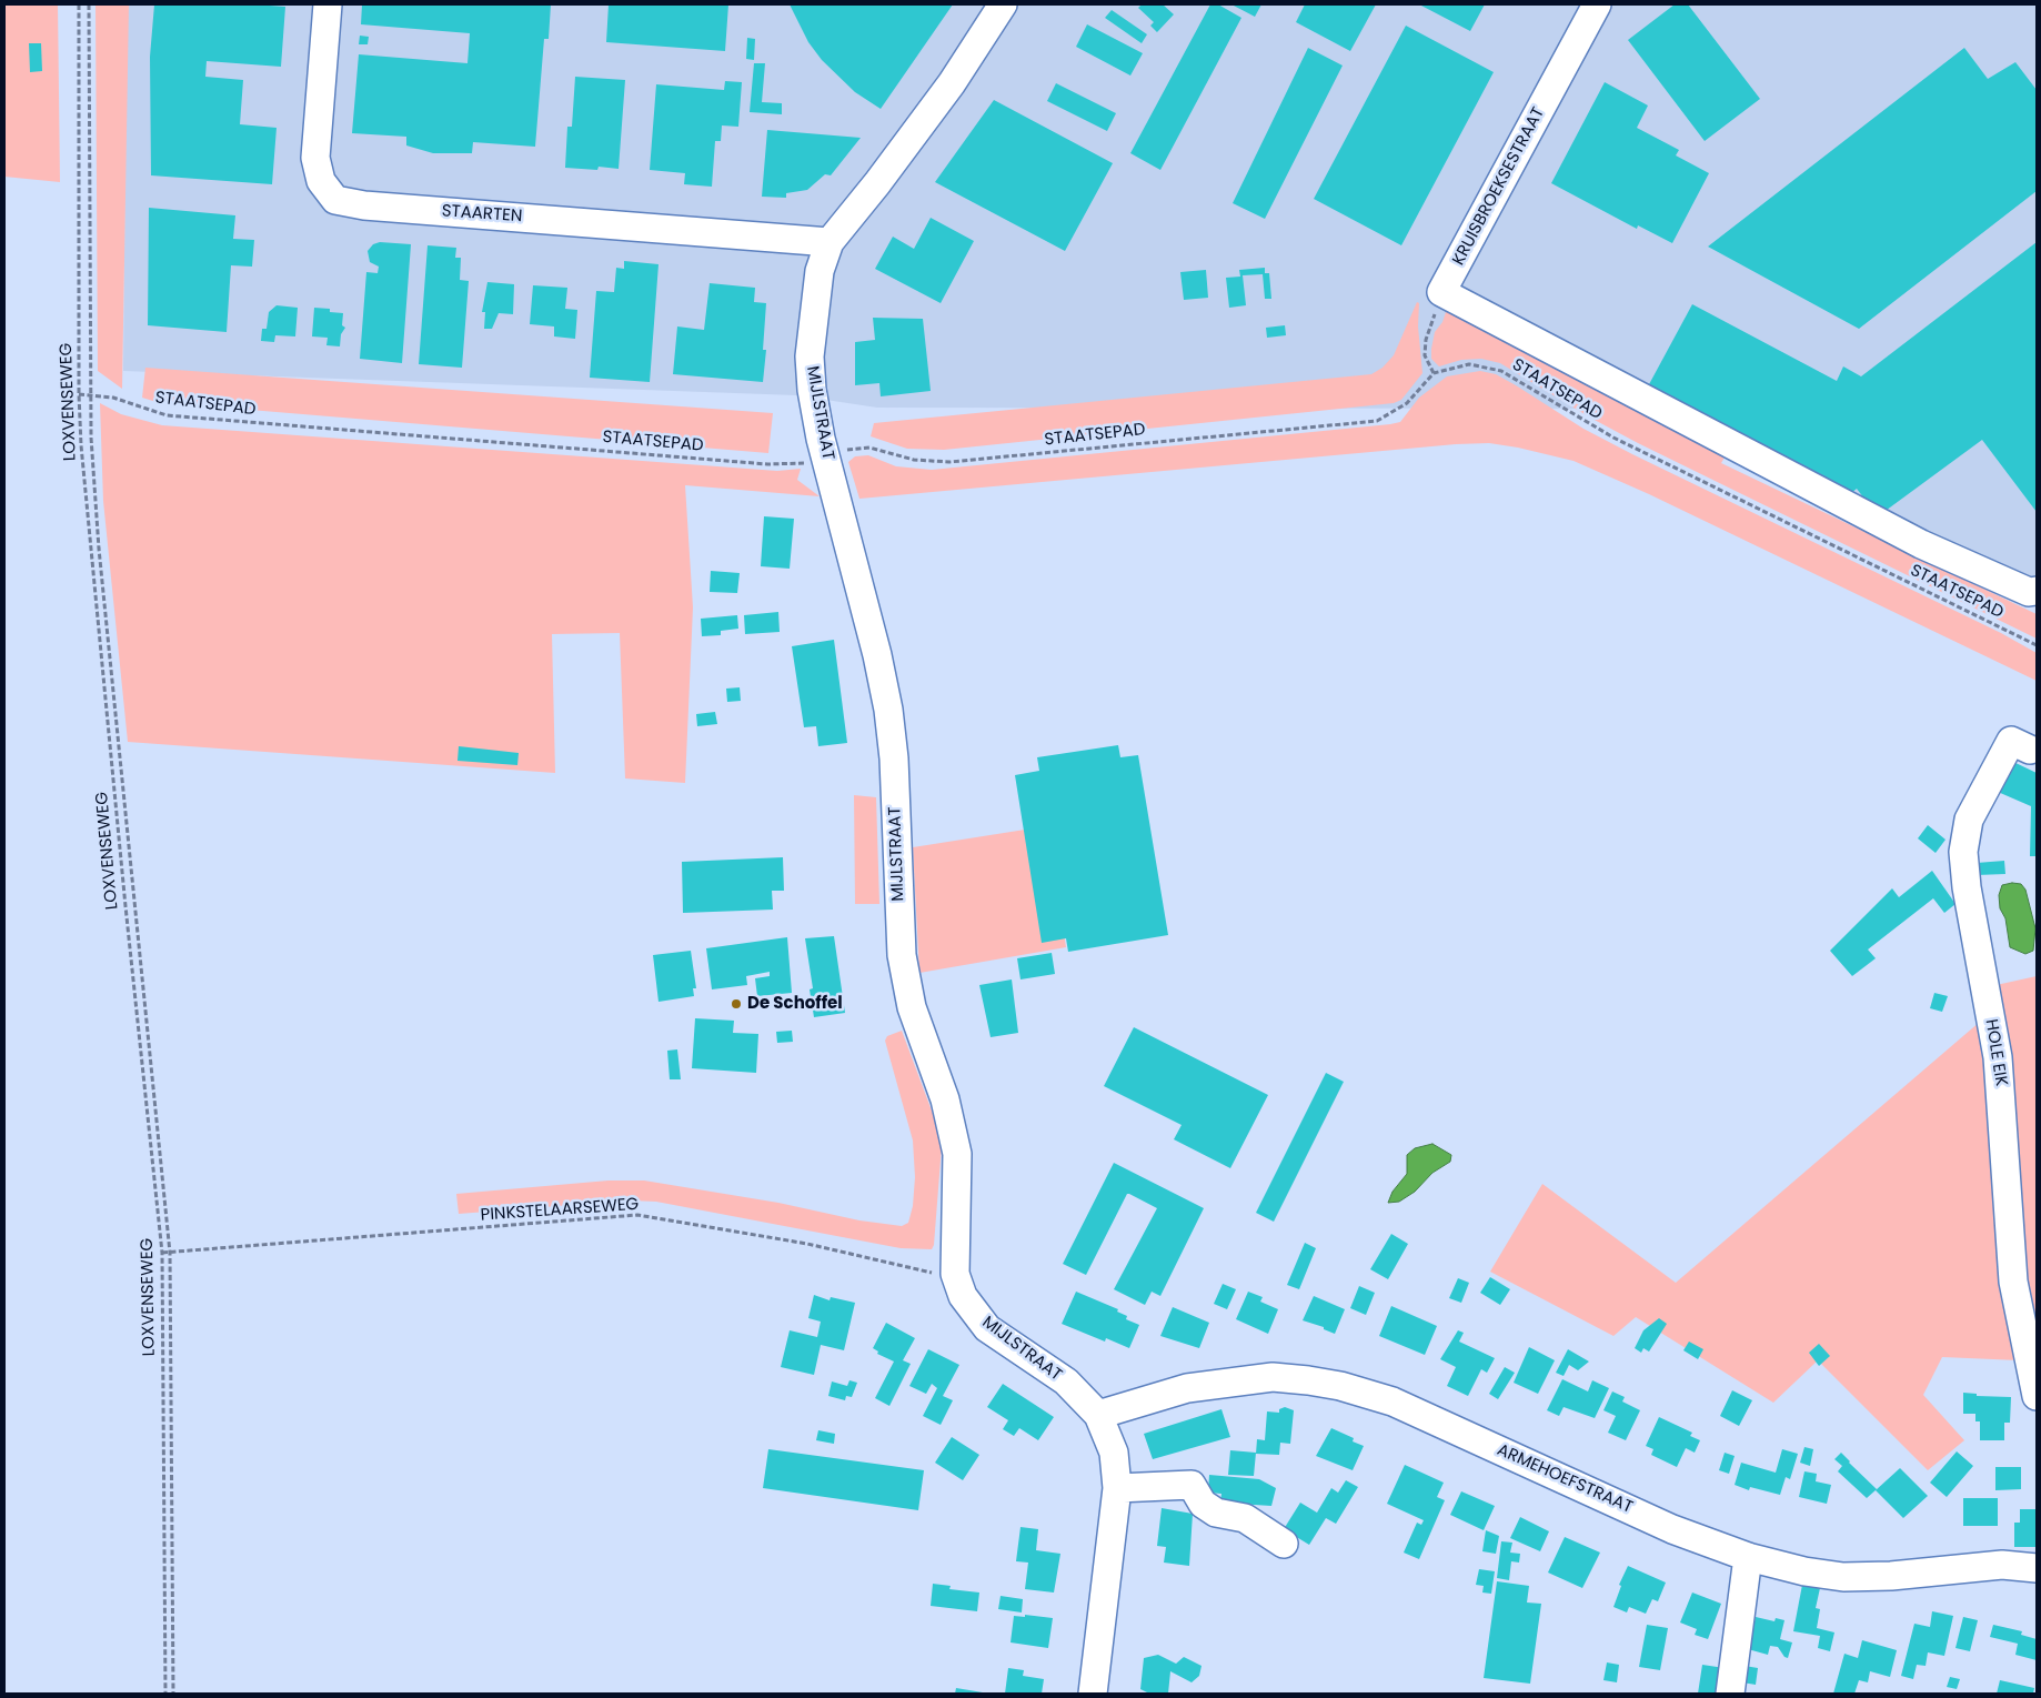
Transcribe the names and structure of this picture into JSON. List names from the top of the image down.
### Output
{
  "streets": {
    "street": [
      "KRUISBROEKSESTRAAT",
      "STAARTEN",
      "MIJLSTRAAT",
      "HOLE EIK",
      "ARMEHOEFSTRAAT"
    ],
    "path": ["STAATSEPAD", "LOXVENSEWEG", "PINKSTELAARSEWEG"]
  },
  "crossings": [
    ["STAARTEN", "MIJLSTRAAT"],
    ["STAATSEPAD", "LOXVENSEWEG"],
    ["STAATSEPAD", "MIJLSTRAAT"],
    ["LOXVENSEWEG", "PINKSTELAARSEWEG"],
    ["MIJLSTRAAT", "PINKSTELAARSEWEG"],
    ["MIJLSTRAAT", "ARMEHOEFSTRAAT"]
  ],
  "places": ["De Schoffel"]
}
